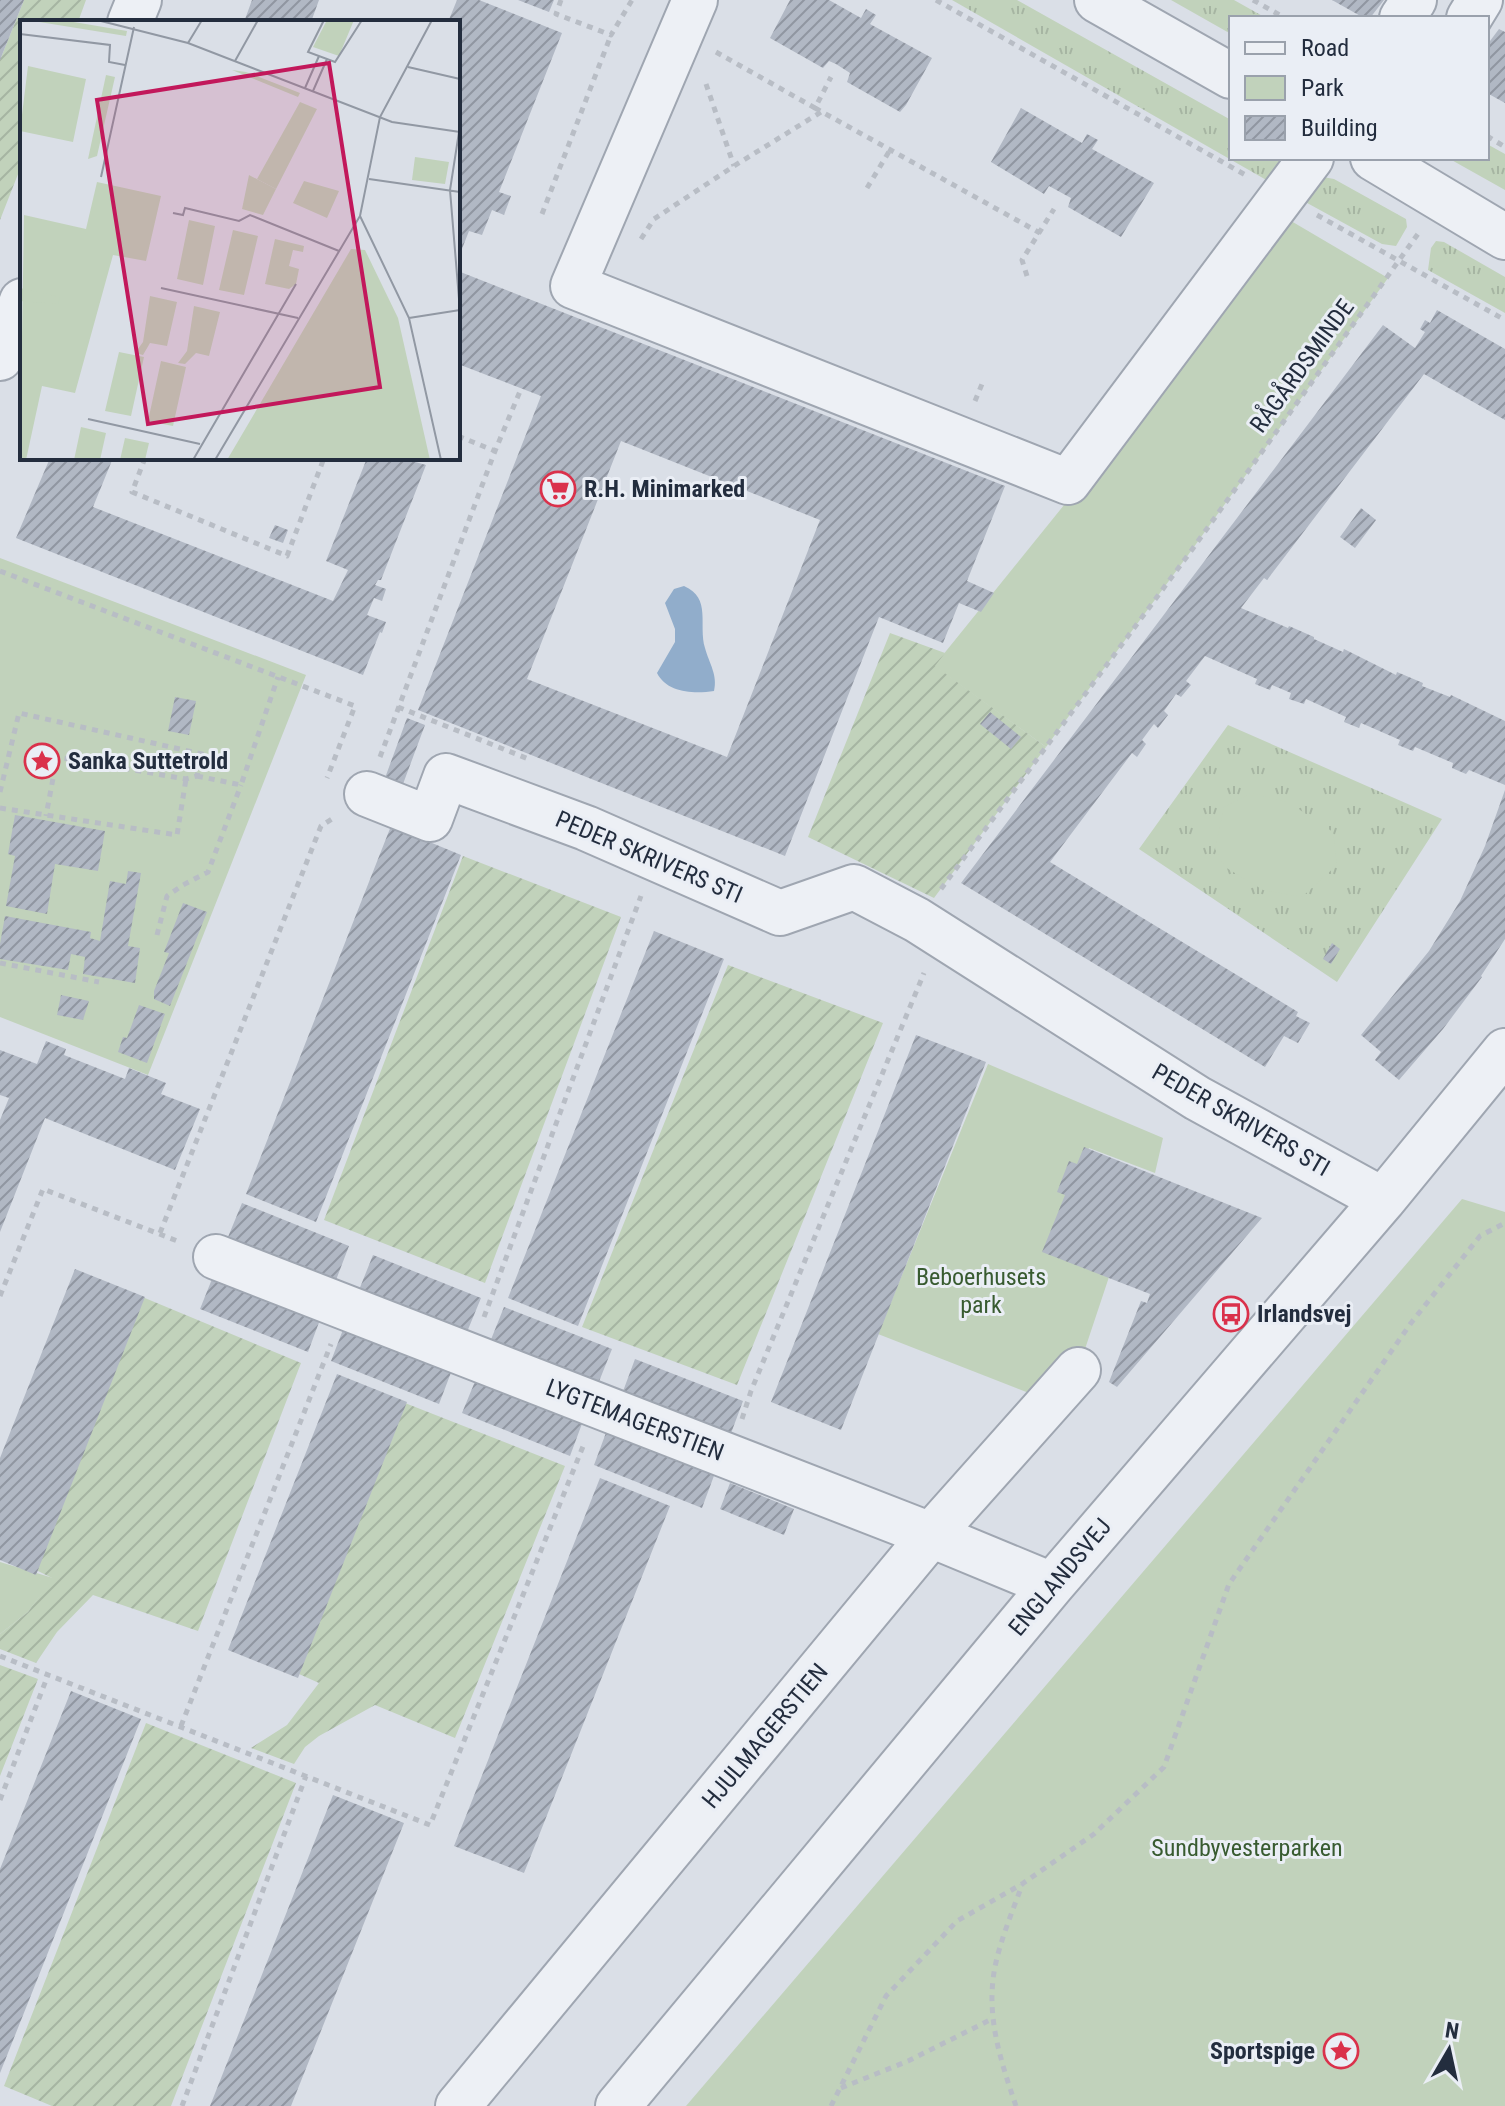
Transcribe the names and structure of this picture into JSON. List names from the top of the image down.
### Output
{
  "streets": {
    "street": [
      "PEDER SKRIVERS STI",
      "LYGTEMAGERSTIEN",
      "ENGLANDSVEJ",
      "HJULMAGERSTIEN"
    ],
    "path": ["RÅGÅRDSMINDE"]
  },
  "crossings": [
    ["RÅGÅRDSMINDE", "PEDER SKRIVERS STI"],
    ["RÅGÅRDSMINDE", "LYGTEMAGERSTIEN"],
    ["PEDER SKRIVERS STI", "ENGLANDSVEJ"],
    ["LYGTEMAGERSTIEN", "ENGLANDSVEJ"],
    ["LYGTEMAGERSTIEN", "HJULMAGERSTIEN"]
  ],
  "parks": ["Beboerhusets park", "Sundbyvesterparken"],
  "places": {
    "supermarket": ["R.H. Minimarked"],
    "place": ["Sanka Suttetrold", "Sportspige"],
    "bus stop": ["Irlandsvej"]
  },
  "legend": ["Road", "Park", "Building"],
  "north": "top"
}
